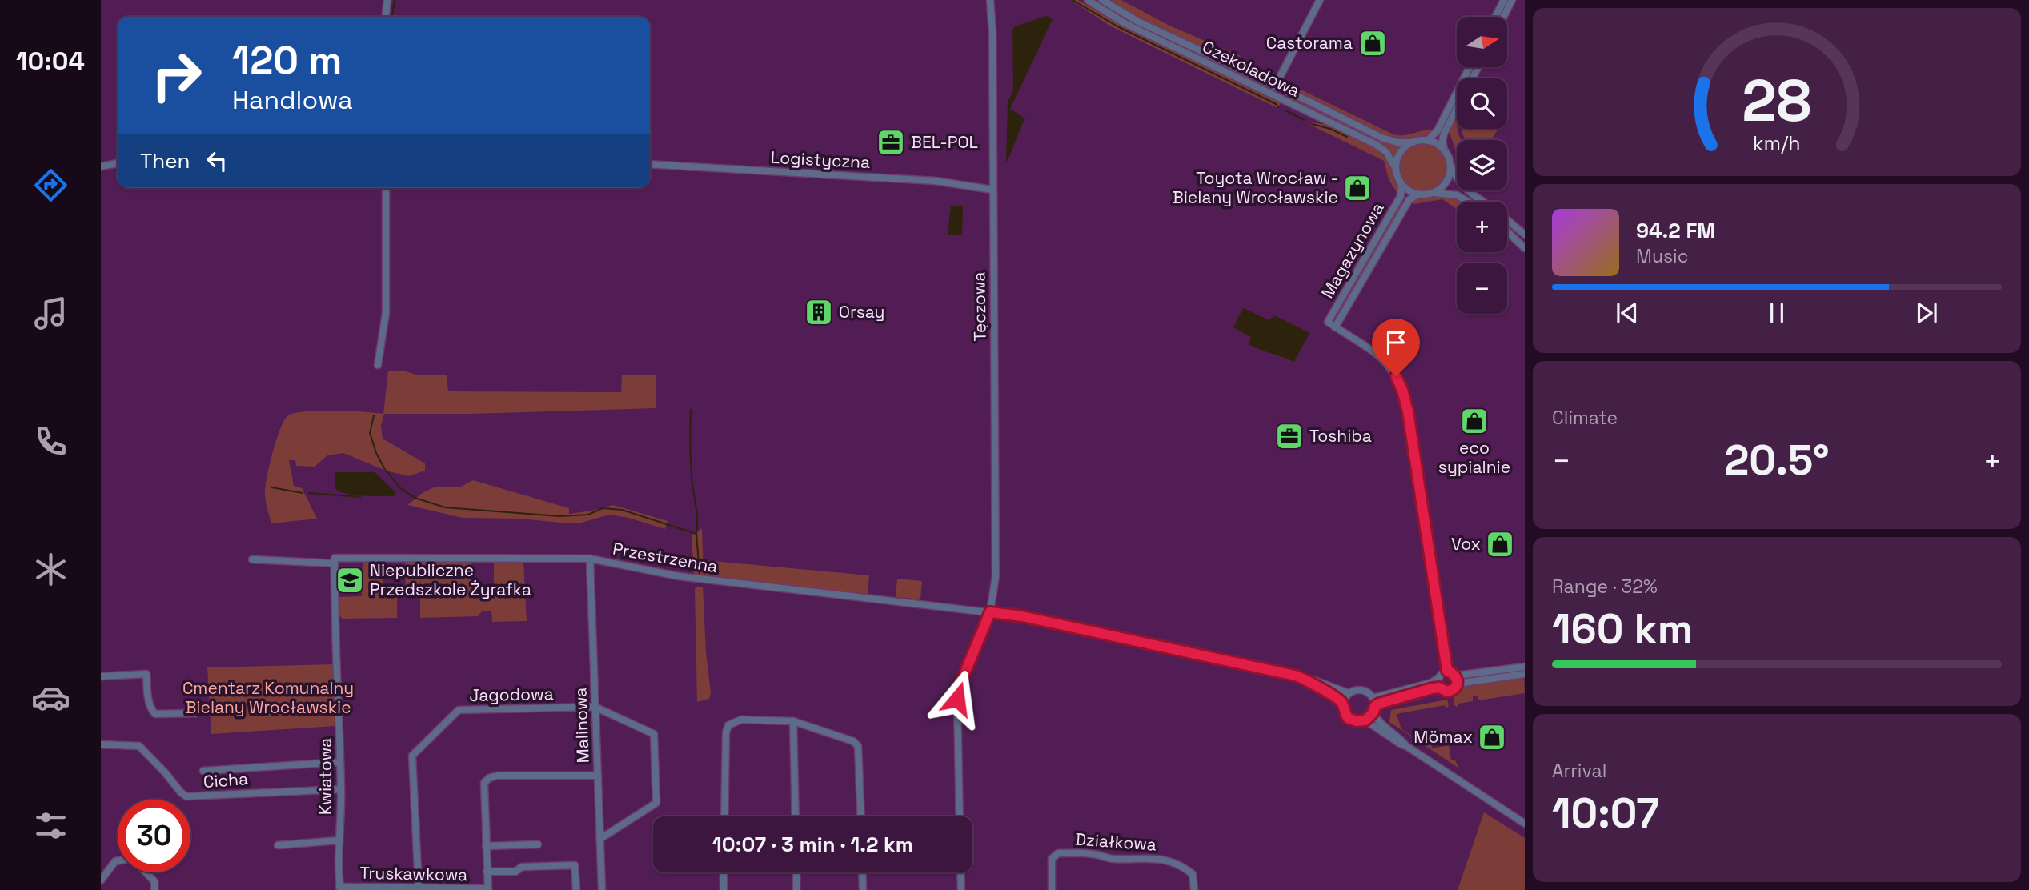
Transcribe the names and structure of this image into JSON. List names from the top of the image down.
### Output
{
  "streets": {
    "street": [
      "Czekoladowa",
      "Logistyczna",
      "Magazynowa",
      "Tęczowa",
      "Przestrzenna",
      "Jagodowa",
      "Malinowa",
      "Kwiatowa",
      "Cicha",
      "Działkowa",
      "Truskawkowa"
    ]
  },
  "crossings": [
    ["Czekoladowa", "Magazynowa"],
    ["Logistyczna", "Tęczowa"],
    ["Tęczowa", "Przestrzenna"],
    ["Przestrzenna", "Malinowa"],
    ["Przestrzenna", "Kwiatowa"],
    ["Jagodowa", "Malinowa"],
    ["Jagodowa", "Truskawkowa"],
    ["Kwiatowa", "Cicha"],
    ["Kwiatowa", "Truskawkowa"]
  ],
  "parks": ["Cmentarz Komunalny Bielany Wrocławskie"],
  "places": {
    "shop": [
      "Castorama",
      "Toyota Wrocław - Bielany Wrocławskie",
      "eco sypialnie",
      "Vox",
      "Mömax"
    ],
    "office": ["BEL-POL", "Toshiba"],
    "building": ["Orsay"],
    "school or university": ["Niepubliczne Przedszkole Żyrafka"]
  },
  "north": "right",
  "page": {
    "tabs": "10:04",
    "map_buttons": ["+", "−"],
    "turn": ["120 m", "Handlowa"],
    "then": "Then",
    "song": ["94.2 FM", "Music"],
    "tile": [
      "Climate",
      ["Range · 32%", "160 km"],
      ["Arrival", "10:07"]
    ],
    "heat": ["−", "20.5°", "+"],
    "limit": "30",
    "trip": "10:07 · 3 min · 1.2 km",
    "gauge": ["28", "km/h"]
  }
}
